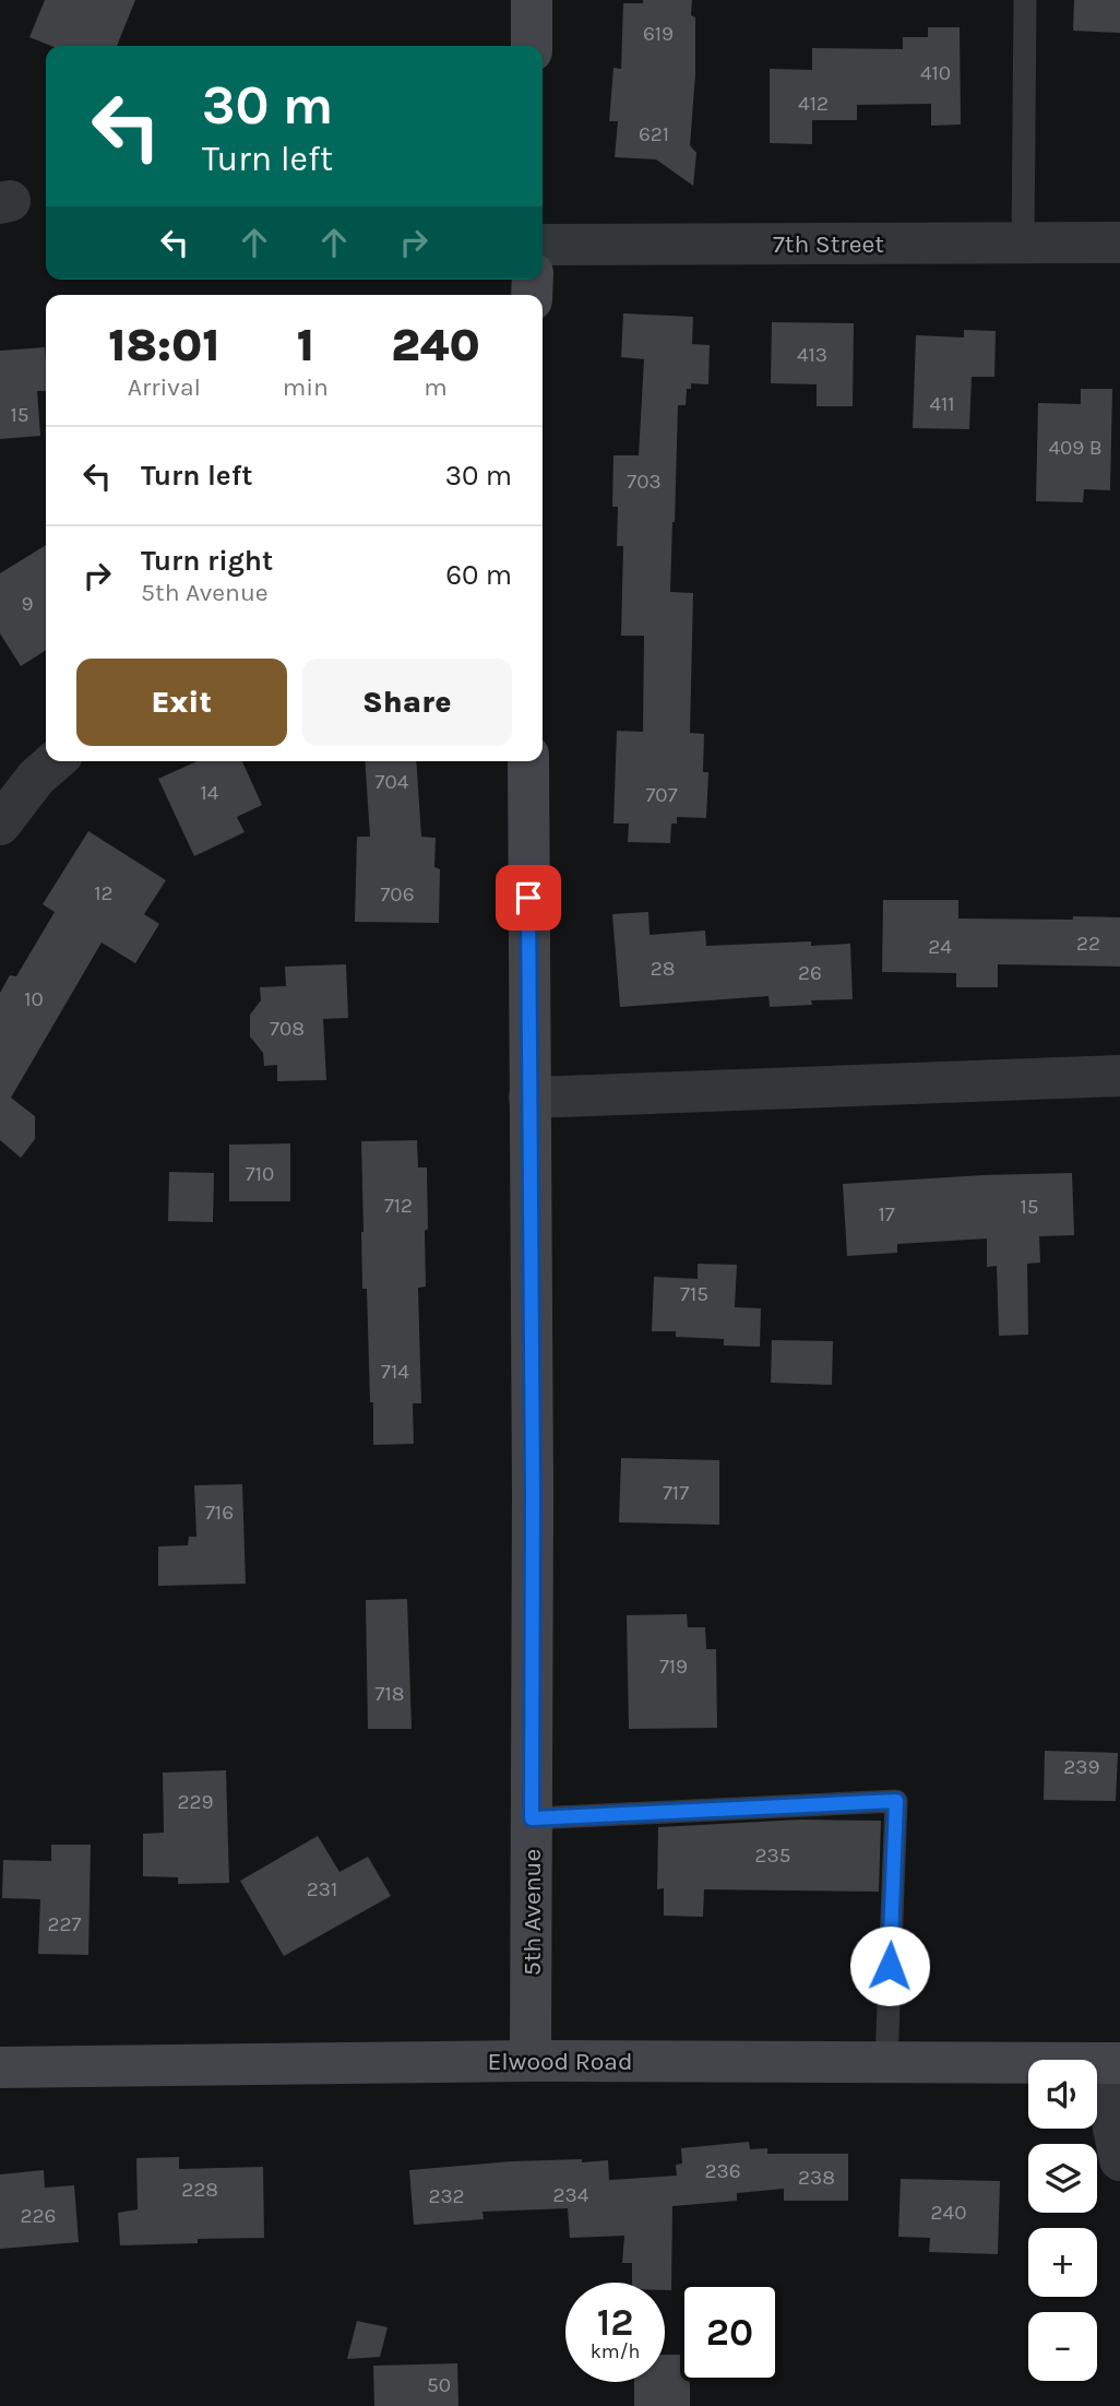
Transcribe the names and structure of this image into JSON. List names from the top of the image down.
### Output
{
  "streets": {
    "street": ["7th Street", "5th Avenue", "Elwood Road"]
  },
  "crossings": [
    ["5th Avenue", "Elwood Road"]
  ],
  "house_numbers": [
    "619",
    "410",
    "412",
    "621",
    "413",
    "411",
    "15",
    "409 B",
    "703",
    "9",
    "704",
    "14",
    "707",
    "12",
    "706",
    "22",
    "24",
    "28",
    "26",
    "10",
    "708",
    "710",
    "712",
    "15",
    "17",
    "715",
    "714",
    "717",
    "716",
    "719",
    "718",
    "239",
    "229",
    "235",
    "231",
    "227",
    "236",
    "238",
    "228",
    "234",
    "232",
    "240",
    "226",
    "50"
  ],
  "page": {
    "turn": ["30 m", "Turn left"],
    "eta": [
      "18:01",
      "Arrival",
      "1",
      "min",
      "240",
      "m"
    ],
    "list": [
      {
        "name": "Turn left",
        "value": "30 m"
      },
      {
        "name": "Turn right",
        "note": "5th Avenue",
        "value": "60 m"
      }
    ],
    "buttons": ["Exit", "Share"],
    "map_buttons": ["+", "−"],
    "speed": "12 km/h",
    "limit": "20"
  }
}
